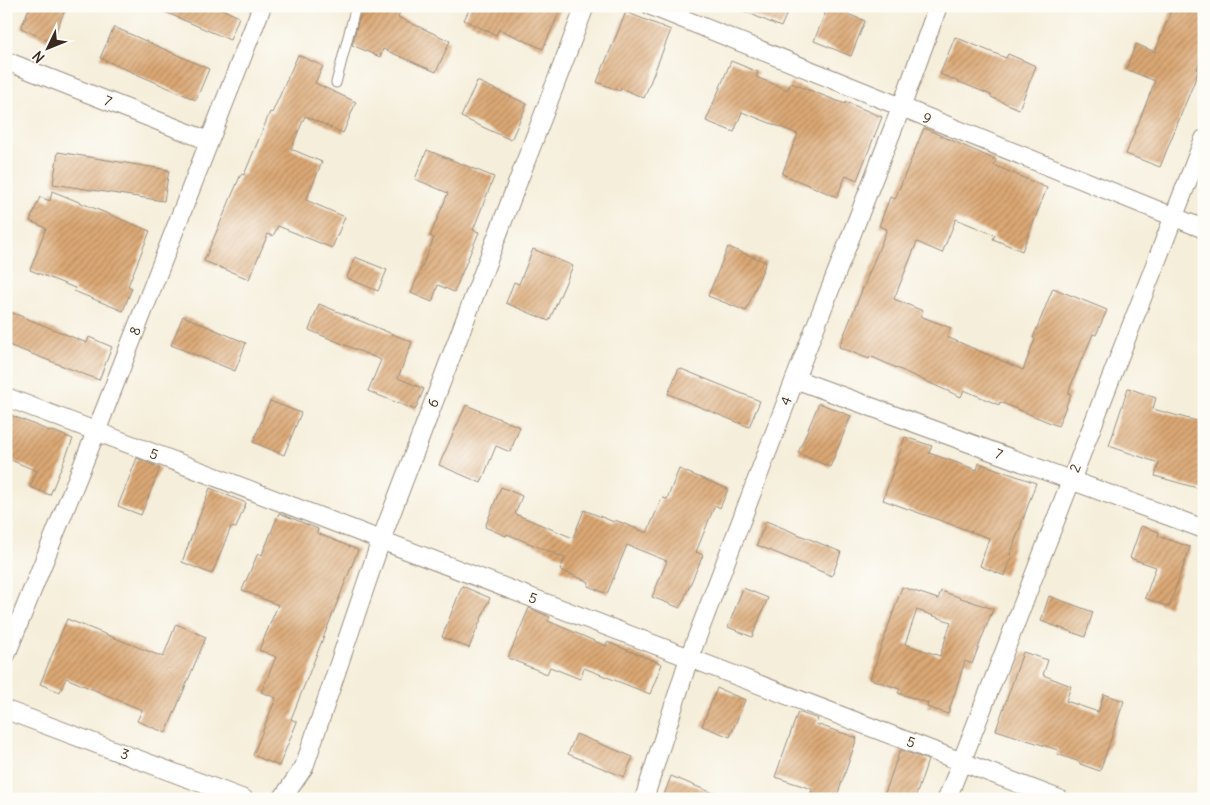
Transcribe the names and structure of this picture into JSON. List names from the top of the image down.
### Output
{
  "streets": {
    "street": [
      "7",
      "9",
      "8",
      "4",
      "6",
      "5",
      "2",
      "3"
    ]
  },
  "crossings": [
    ["7", "8"],
    ["7", "4"],
    ["7", "2"],
    ["9", "4"],
    ["9", "2"],
    ["8", "5"],
    ["4", "5"],
    ["6", "5"],
    ["5", "2"]
  ],
  "north": "bottom left"
}
